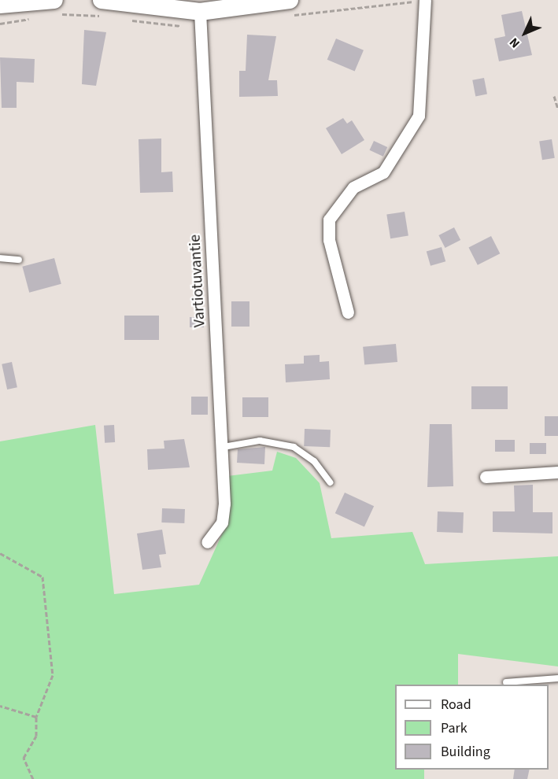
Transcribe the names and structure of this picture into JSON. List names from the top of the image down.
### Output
{
  "streets": {
    "street": ["Vartiotuvantie"]
  },
  "legend": ["Road", "Park", "Building"],
  "north": "bottom left"
}
